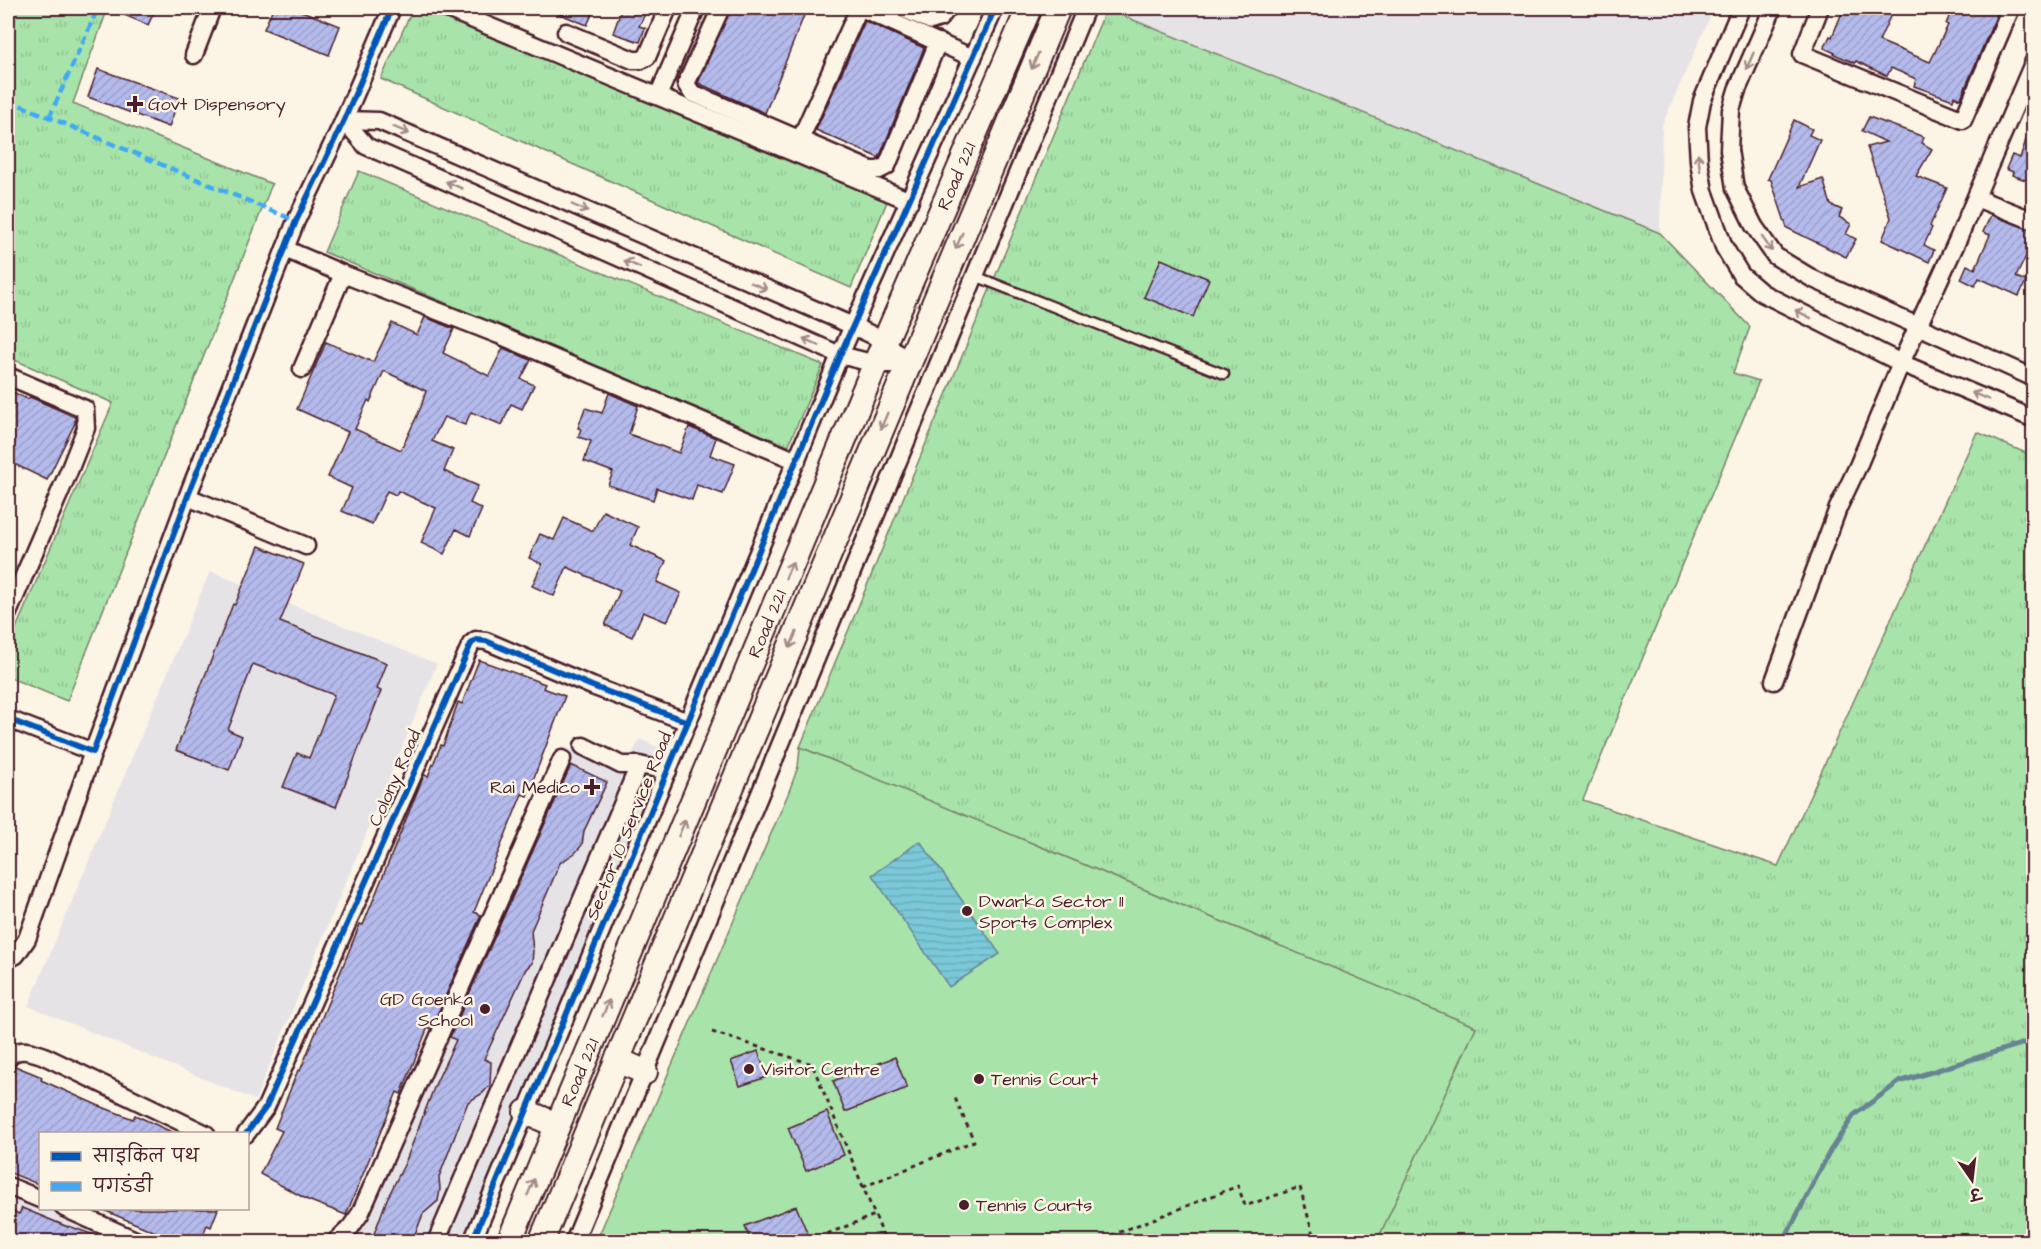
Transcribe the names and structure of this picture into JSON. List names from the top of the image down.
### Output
{
  "streets": {
    "main road": ["Road 221"],
    "street": ["Colony Road", "Sector 10 Service Road"]
  },
  "crossings": [
    ["Colony Road", "Sector 10 Service Road"]
  ],
  "places": {
    "health": ["Govt Dispensory", "Rai Medico"],
    "other": [
      "Dwarka Sector 11 Sports Complex",
      "GD Goenka School",
      "Visitor Centre",
      "Tennis Court",
      "Tennis Courts"
    ]
  },
  "legend": ["साइकिल पथ", "पगडंडी"],
  "north": "bottom"
}
